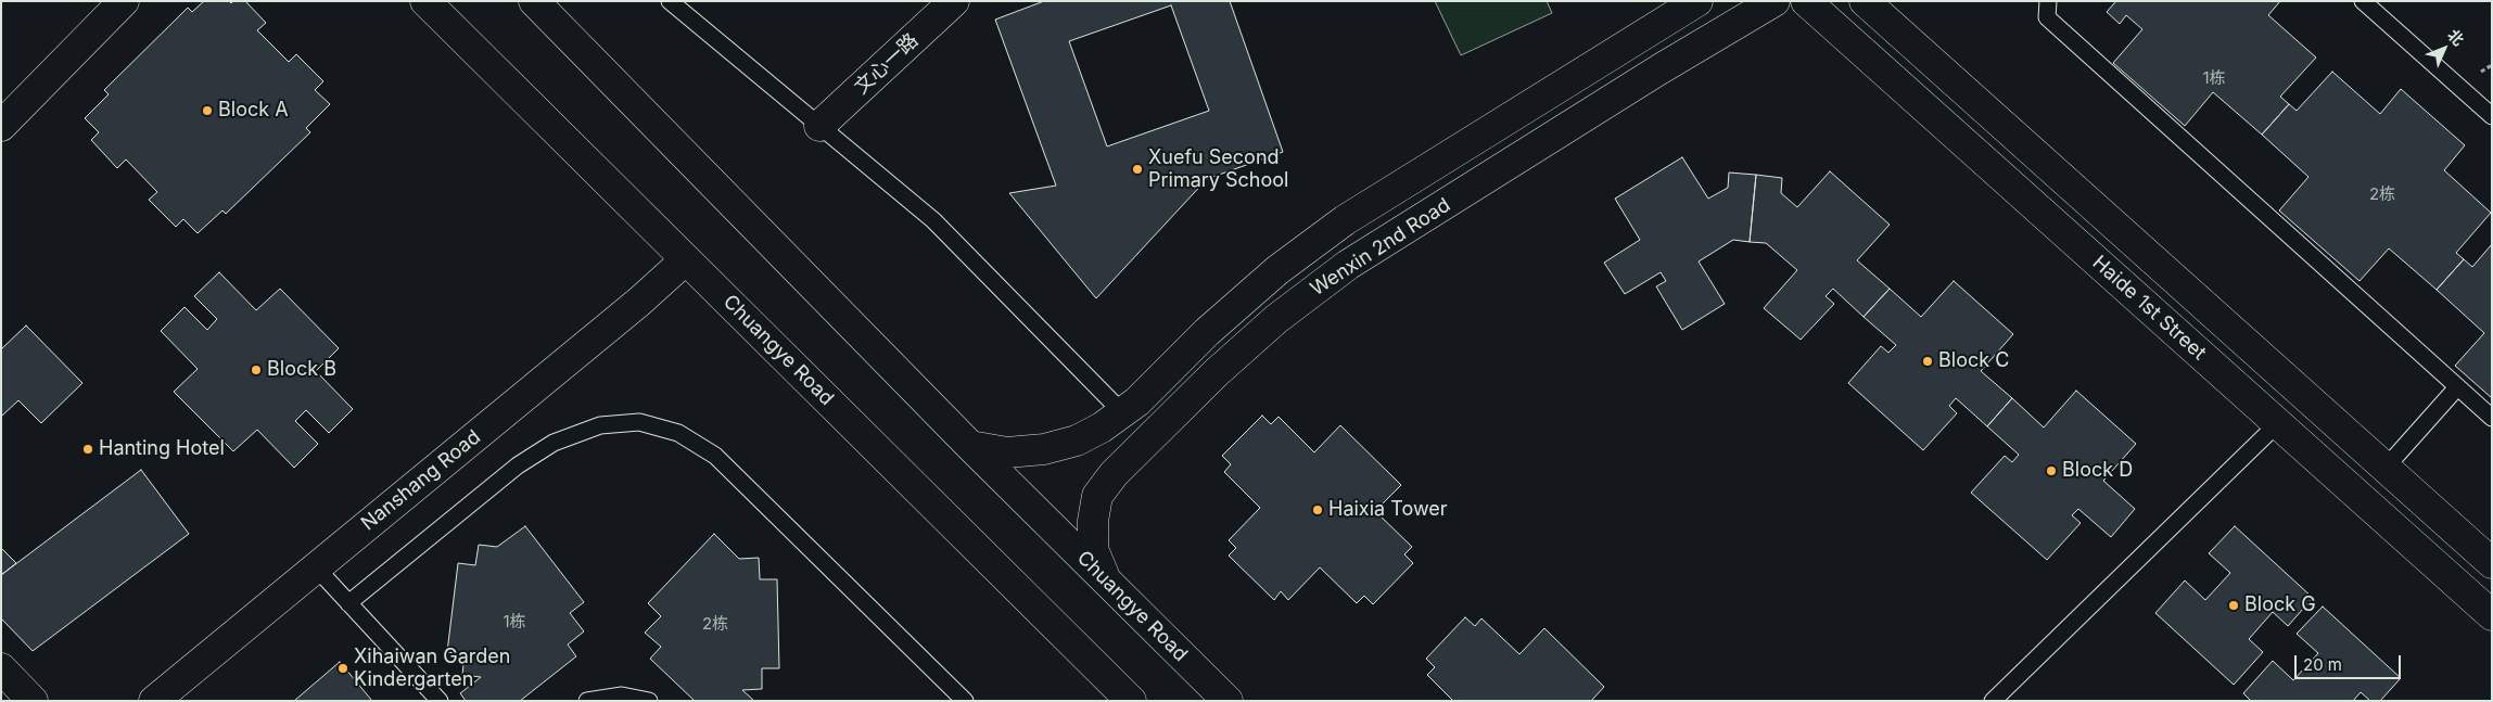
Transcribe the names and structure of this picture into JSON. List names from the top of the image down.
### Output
{
  "streets": {
    "street": [
      "文心一路",
      "Wenxin 2nd Road",
      "Haide 1st Street",
      "Chuangye Road",
      "Nanshang Road"
    ]
  },
  "crossings": [
    ["Wenxin 2nd Road", "Chuangye Road"],
    ["Chuangye Road", "Nanshang Road"]
  ],
  "places": [
    "Block A",
    "Xuefu Second Primary School",
    "Block C",
    "Block B",
    "Hanting Hotel",
    "Block D",
    "Haixia Tower",
    "Block G",
    "Xihaiwan Garden Kindergarten"
  ],
  "house_numbers": [
    "1栋",
    "2栋",
    "1栋",
    "2栋"
  ],
  "scale_bar": "20 m",
  "north": "top right"
}
